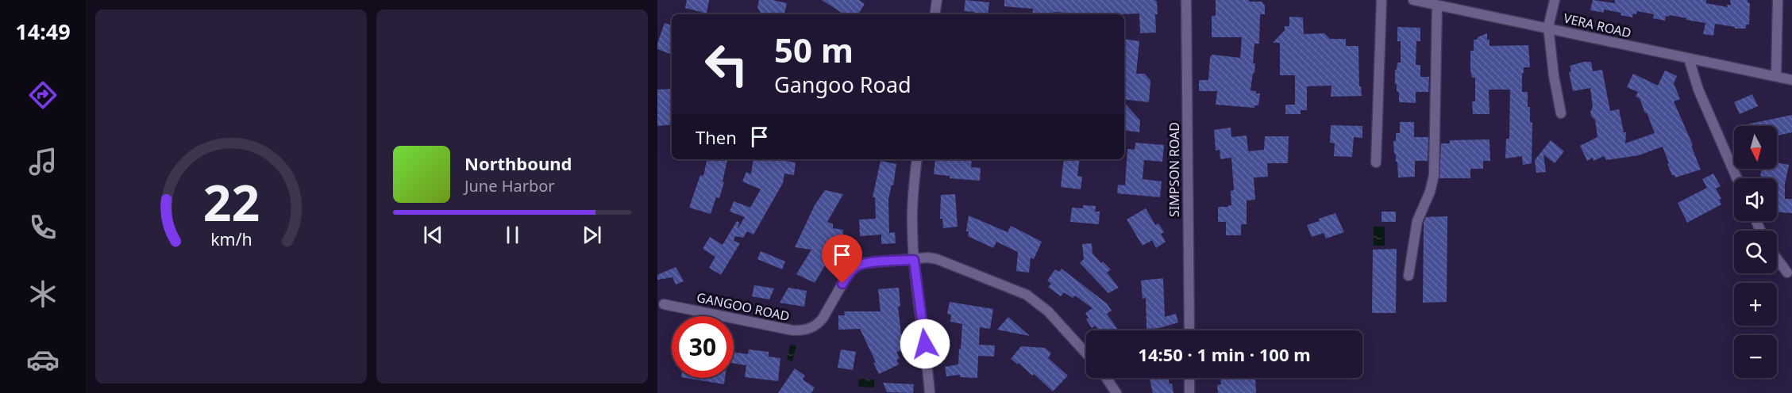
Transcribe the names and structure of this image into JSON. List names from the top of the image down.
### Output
{
  "streets": {
    "street": ["VERA ROAD", "SIMPSON ROAD", "GANGOO ROAD"]
  },
  "north": "bottom",
  "page": {
    "tabs": "14:49",
    "turn": ["50 m", "Gangoo Road"],
    "then": "Then",
    "map_buttons": ["+", "−"],
    "song": ["Northbound", "June Harbor"],
    "limit": "30",
    "trip": "14:50 · 1 min · 100 m",
    "gauge": ["22", "km/h"]
  }
}
